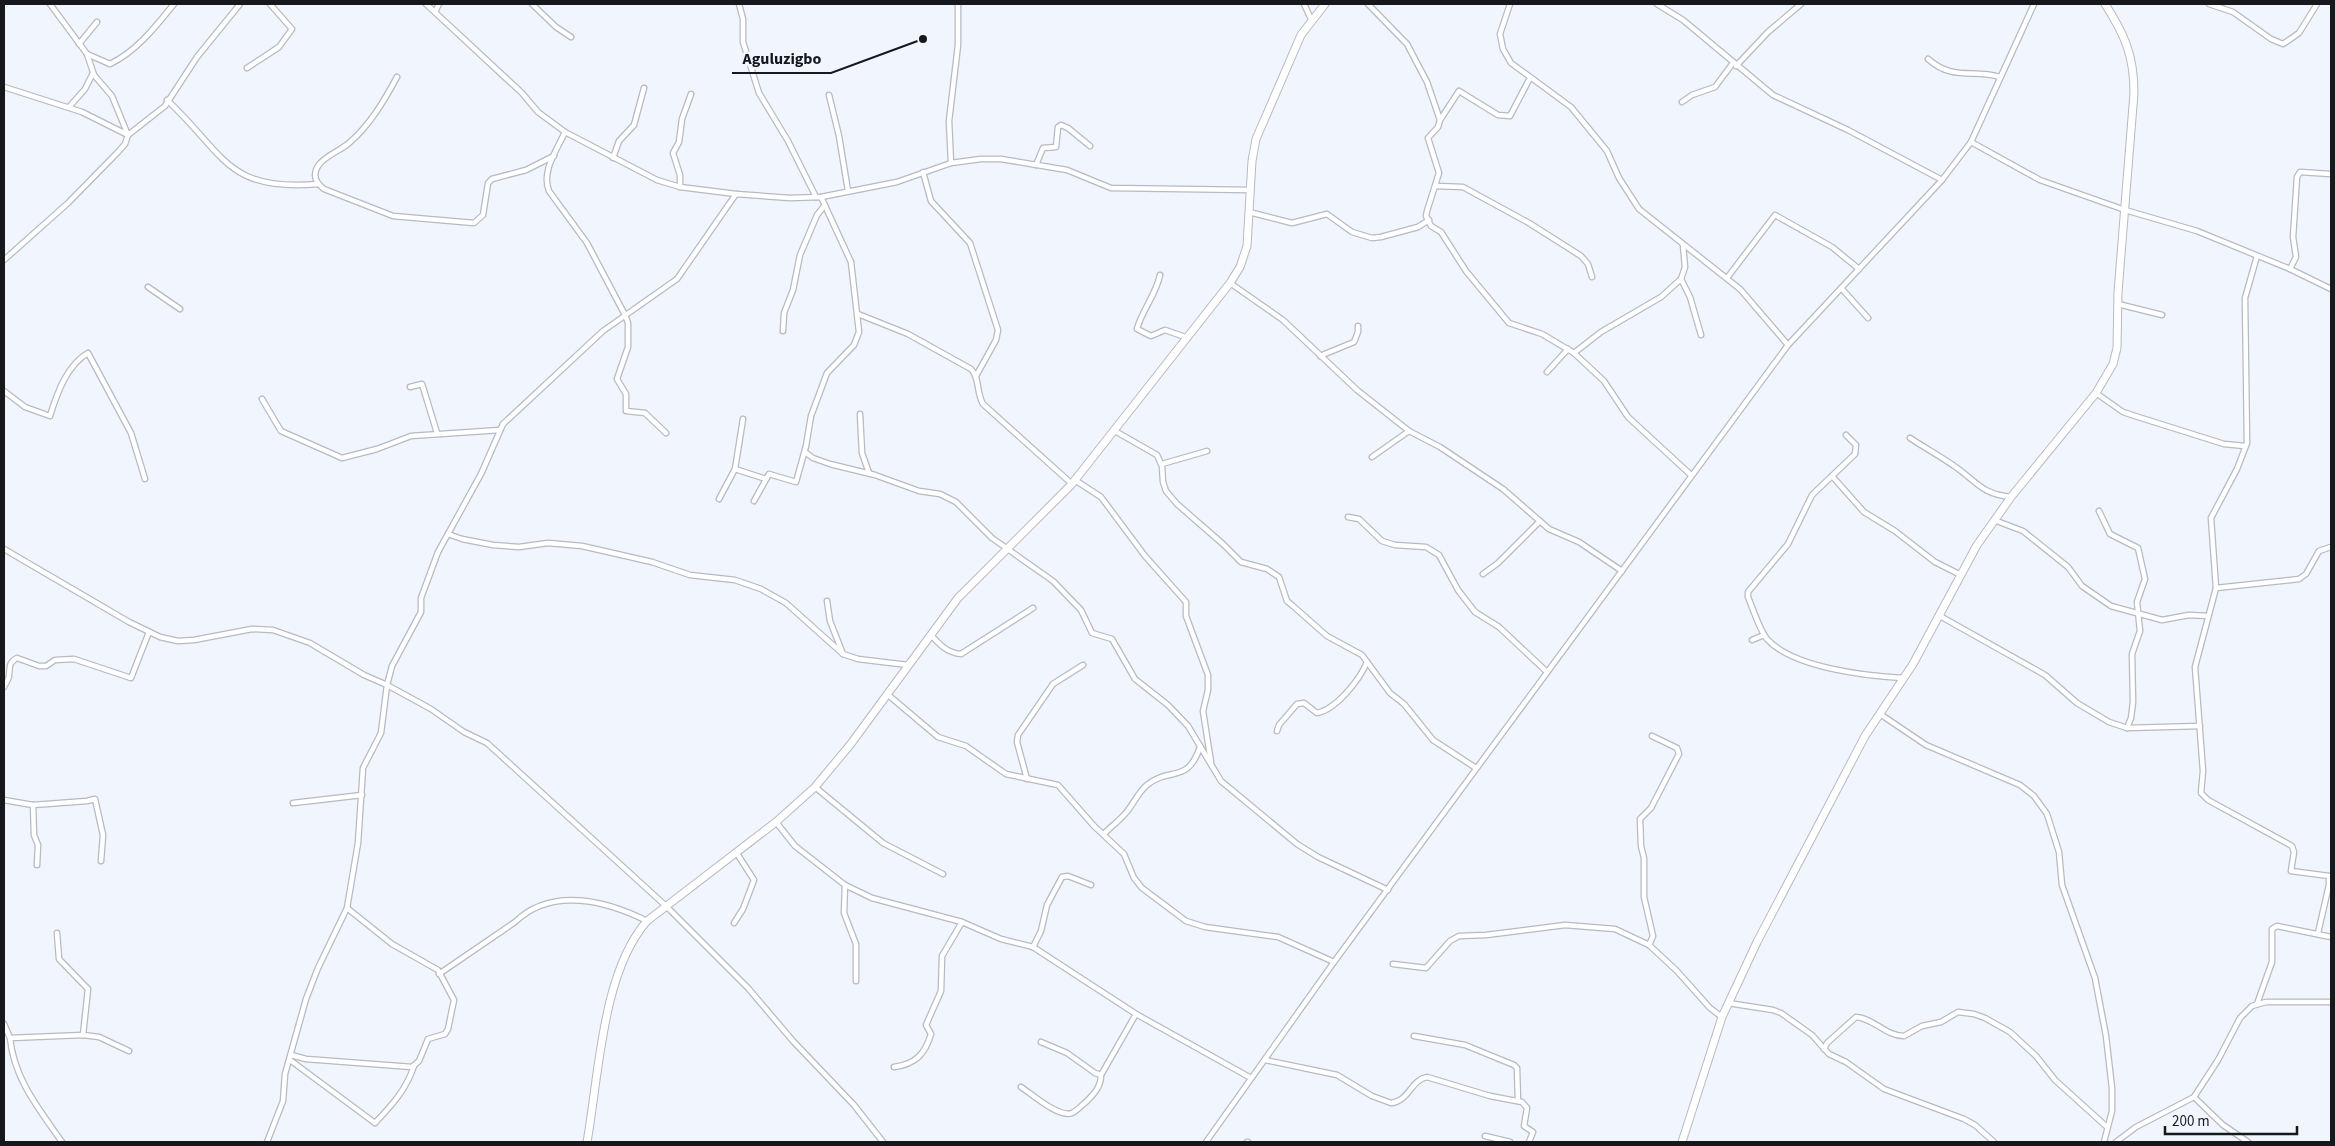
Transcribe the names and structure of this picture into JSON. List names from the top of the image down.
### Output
{
  "places": ["Aguluzigbo"],
  "scale_bar": "200 m"
}
